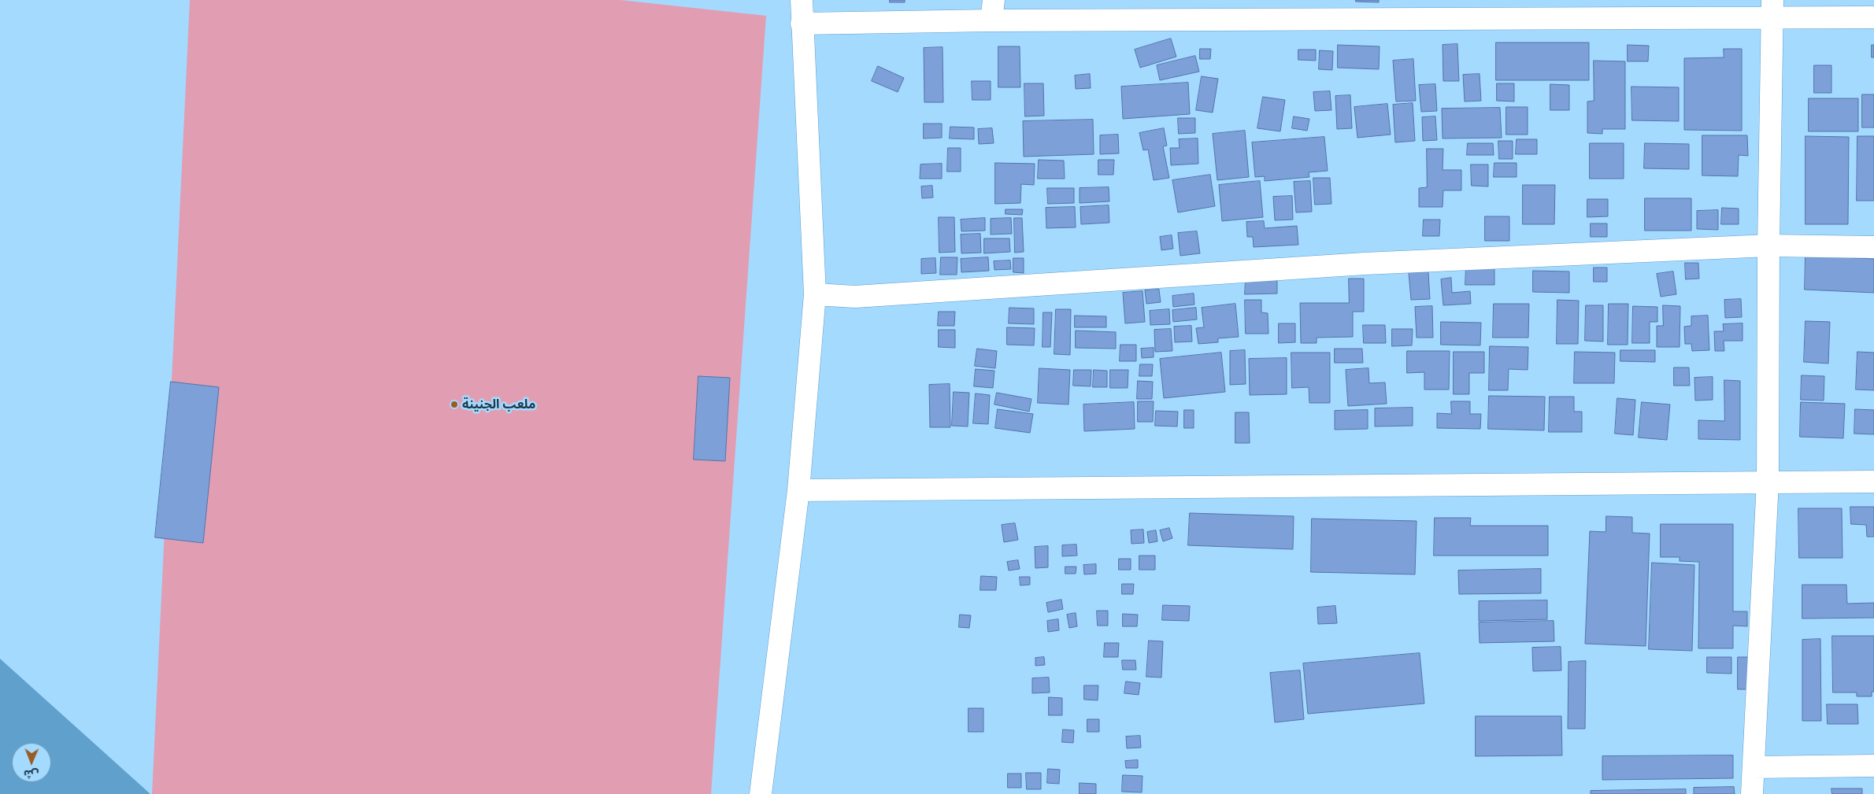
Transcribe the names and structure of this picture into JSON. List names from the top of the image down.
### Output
{
  "places": ["ملعب الجنينة"],
  "north": "bottom"
}
